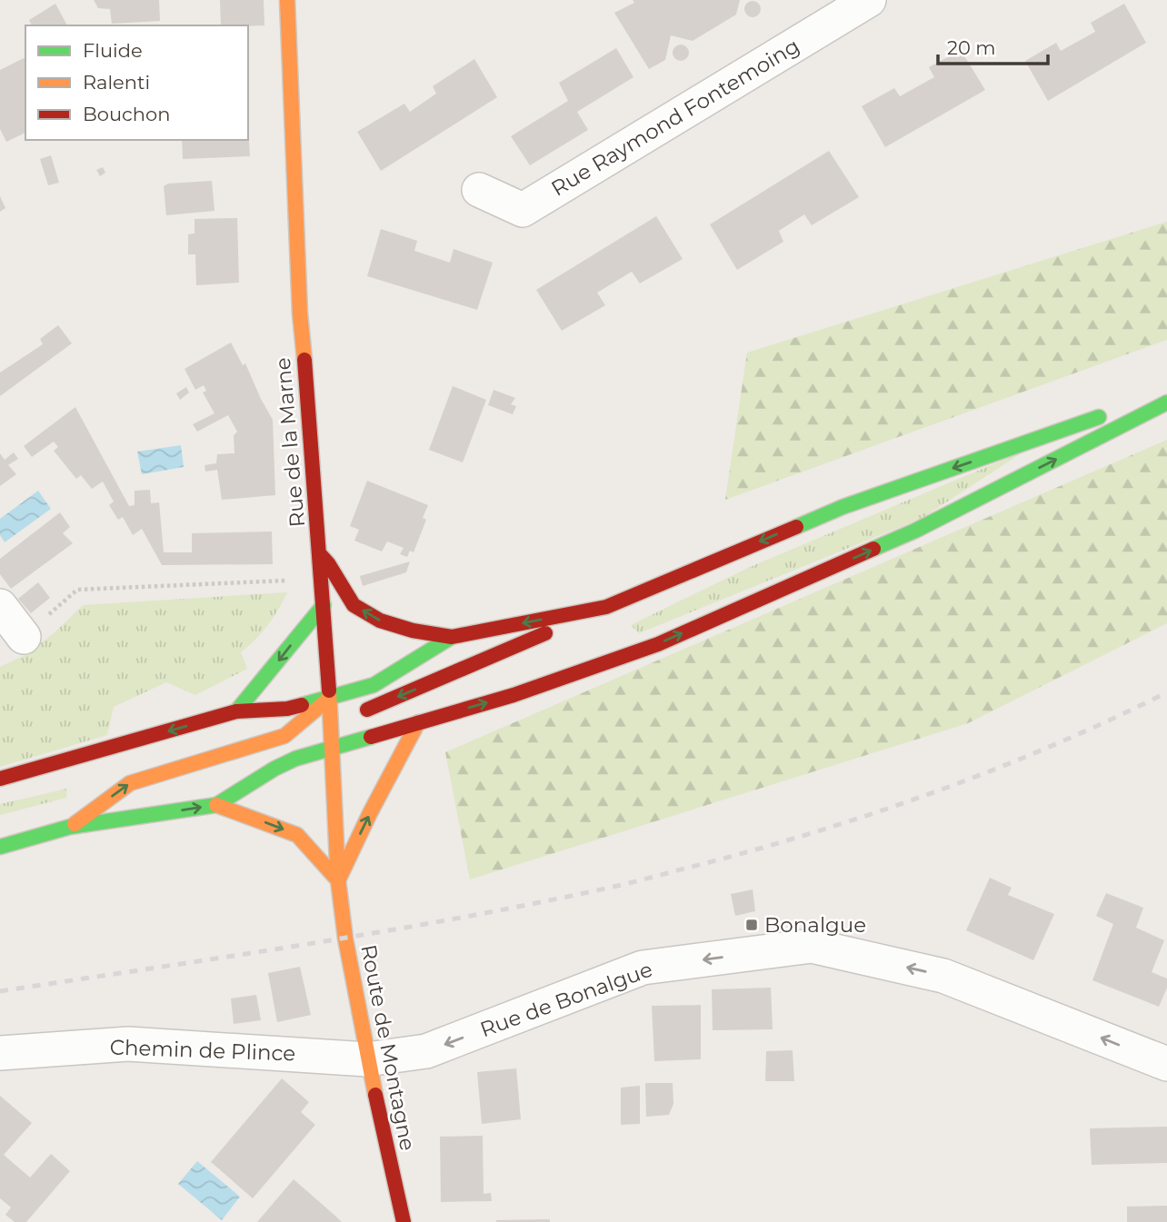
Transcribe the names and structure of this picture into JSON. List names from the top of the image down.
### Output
{
  "streets": {
    "main road": ["Rue de la Marne", "Route de Montagne"],
    "street": ["Rue Raymond Fontemoing", "Rue de Bonalgue", "Chemin de Plince"]
  },
  "crossings": [
    ["Rue de la Marne", "Route de Montagne"],
    ["Rue de Bonalgue", "Route de Montagne"],
    ["Rue de Bonalgue", "Chemin de Plince"],
    ["Route de Montagne", "Chemin de Plince"]
  ],
  "one_way": ["Rue de Bonalgue"],
  "places": {
    "transit": ["Bonalgue"]
  },
  "legend": ["Fluide", "Ralenti", "Bouchon"],
  "scale_bar": "20 m"
}
